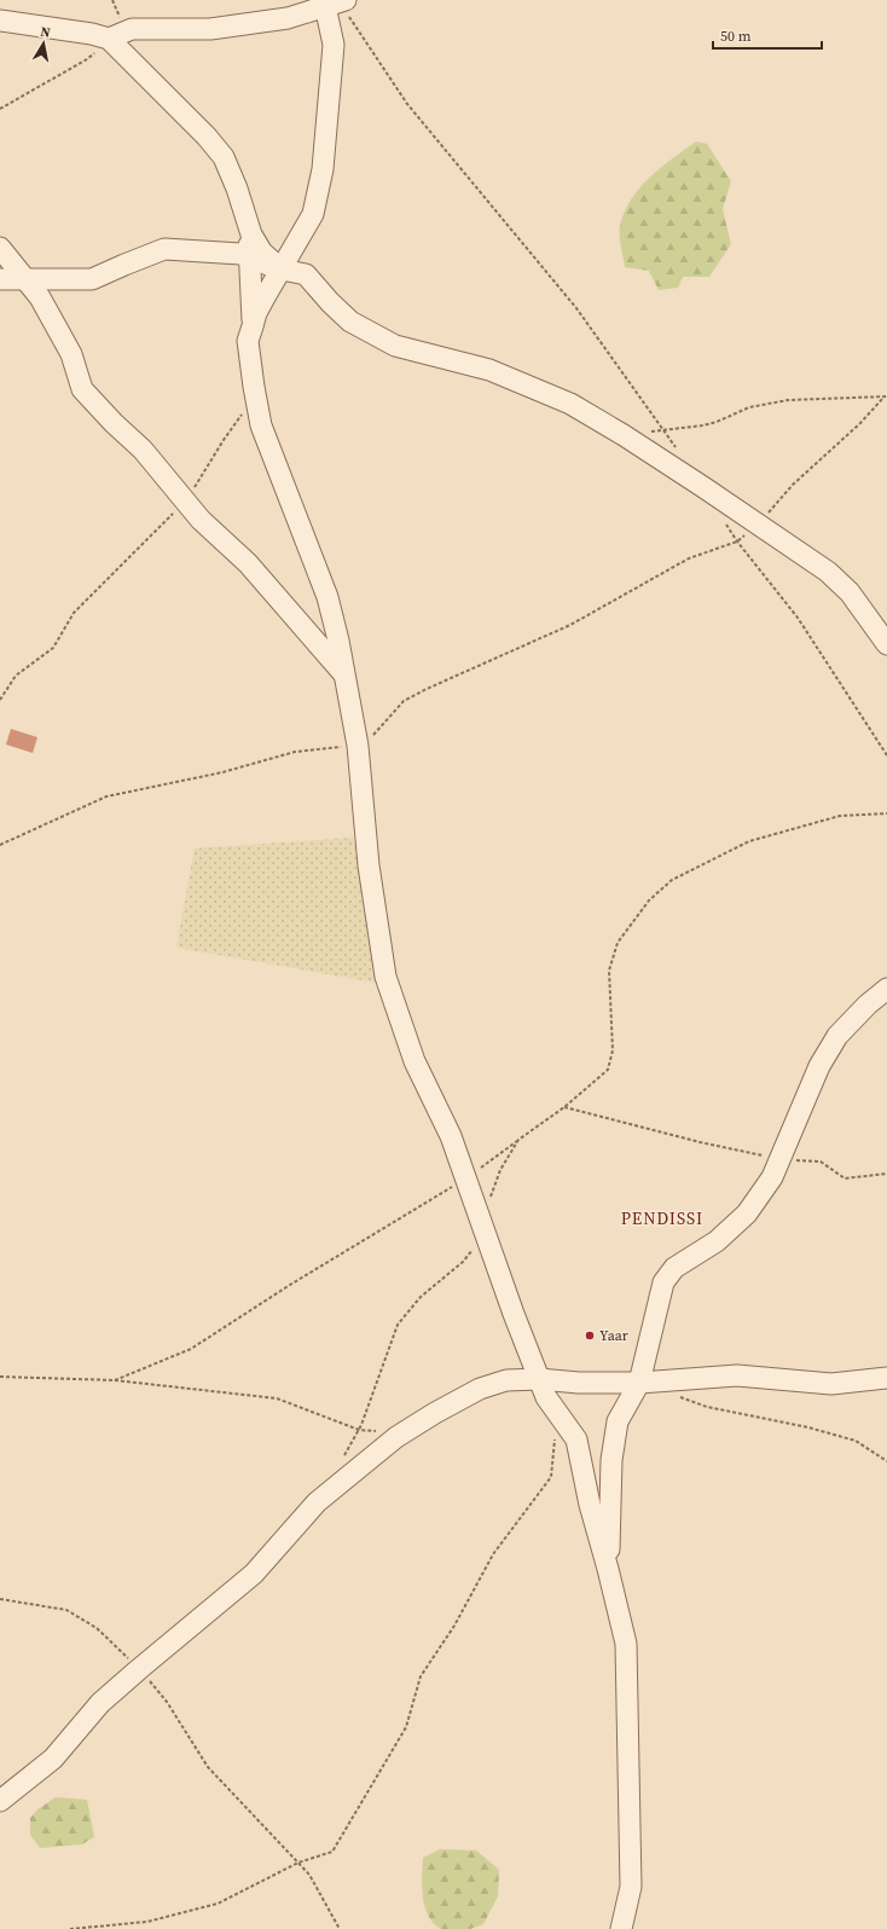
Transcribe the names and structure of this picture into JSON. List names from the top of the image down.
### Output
{
  "districts": ["PENDISSI"],
  "places": ["Yaar"],
  "scale_bar": "50 m",
  "north": "top"
}
